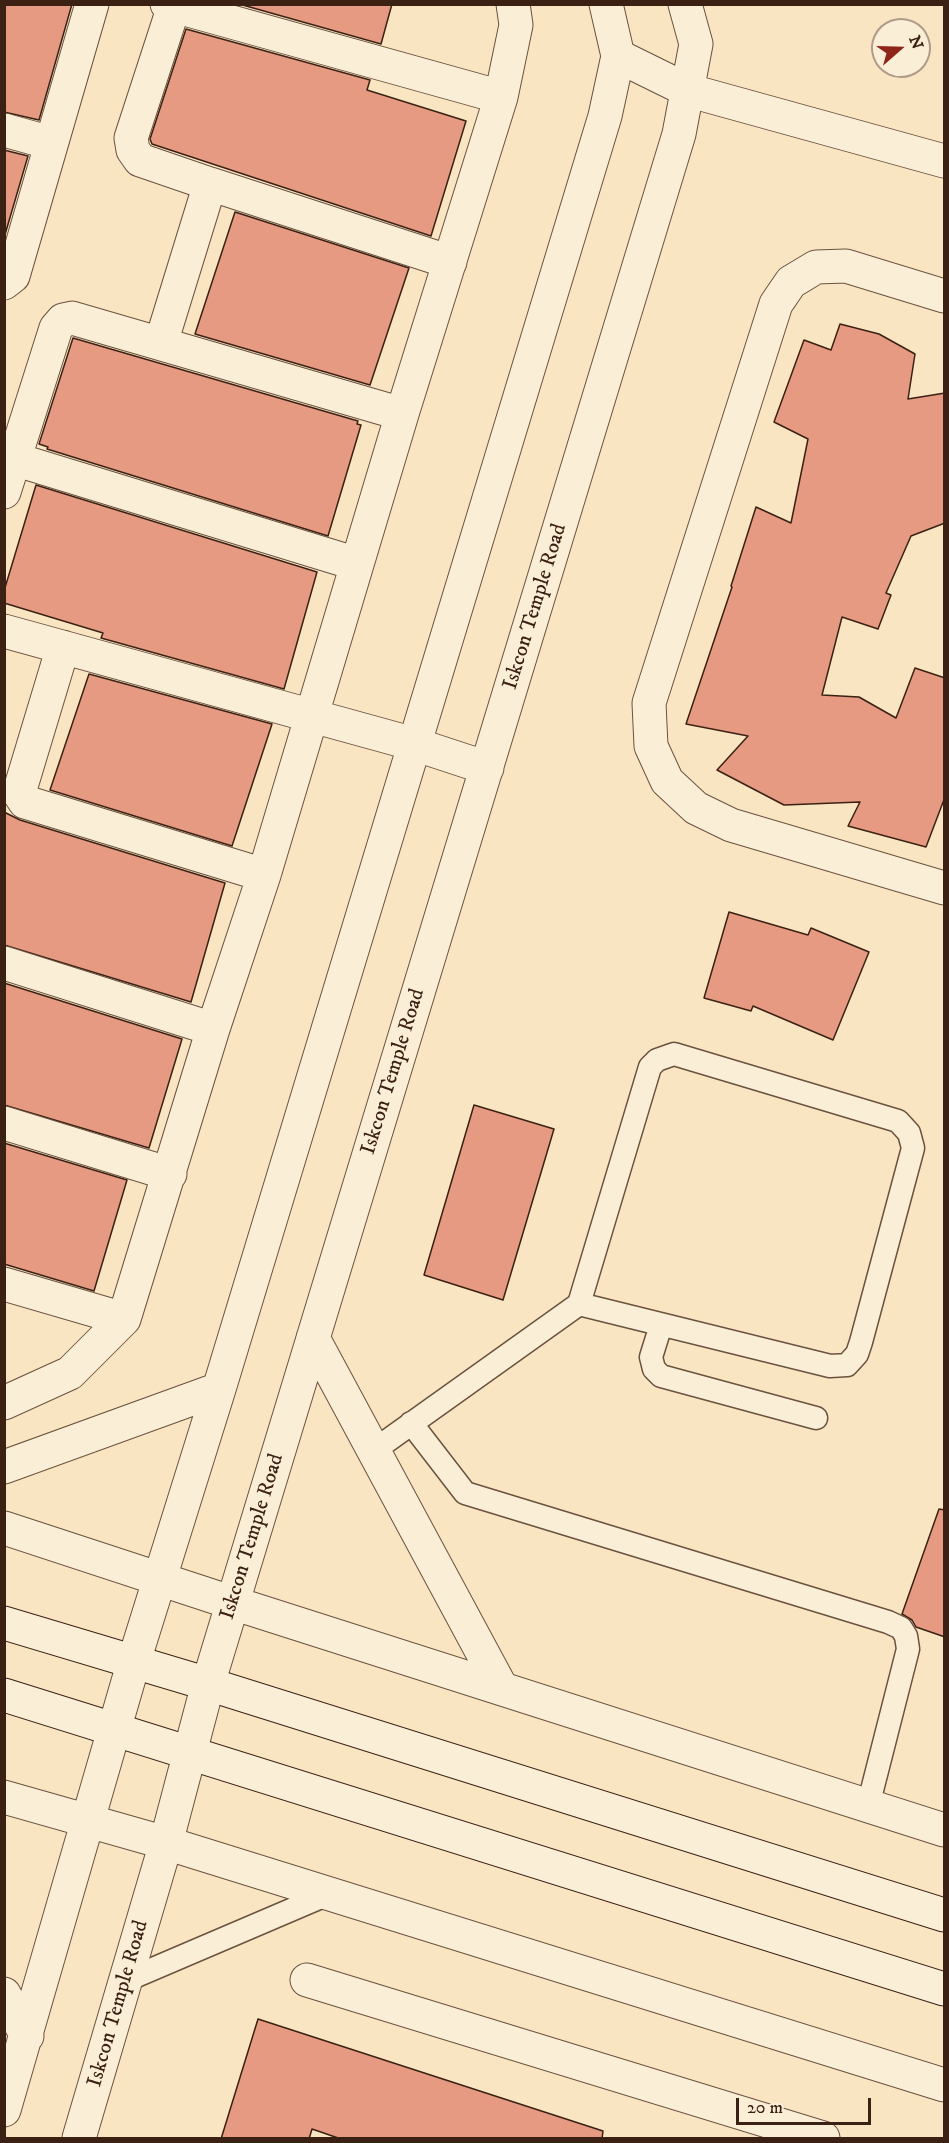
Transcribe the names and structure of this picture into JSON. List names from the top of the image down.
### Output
{
  "streets": {
    "street": ["Iskcon Temple Road"]
  },
  "scale_bar": "20 m",
  "north": "right"
}
